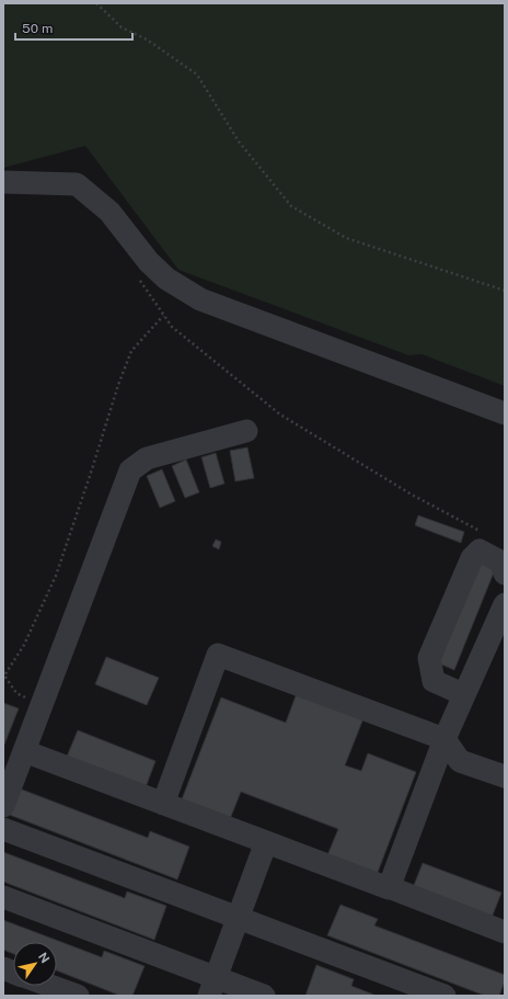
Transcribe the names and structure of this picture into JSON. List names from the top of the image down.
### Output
{
  "scale_bar": "50 m",
  "north": "top right"
}
